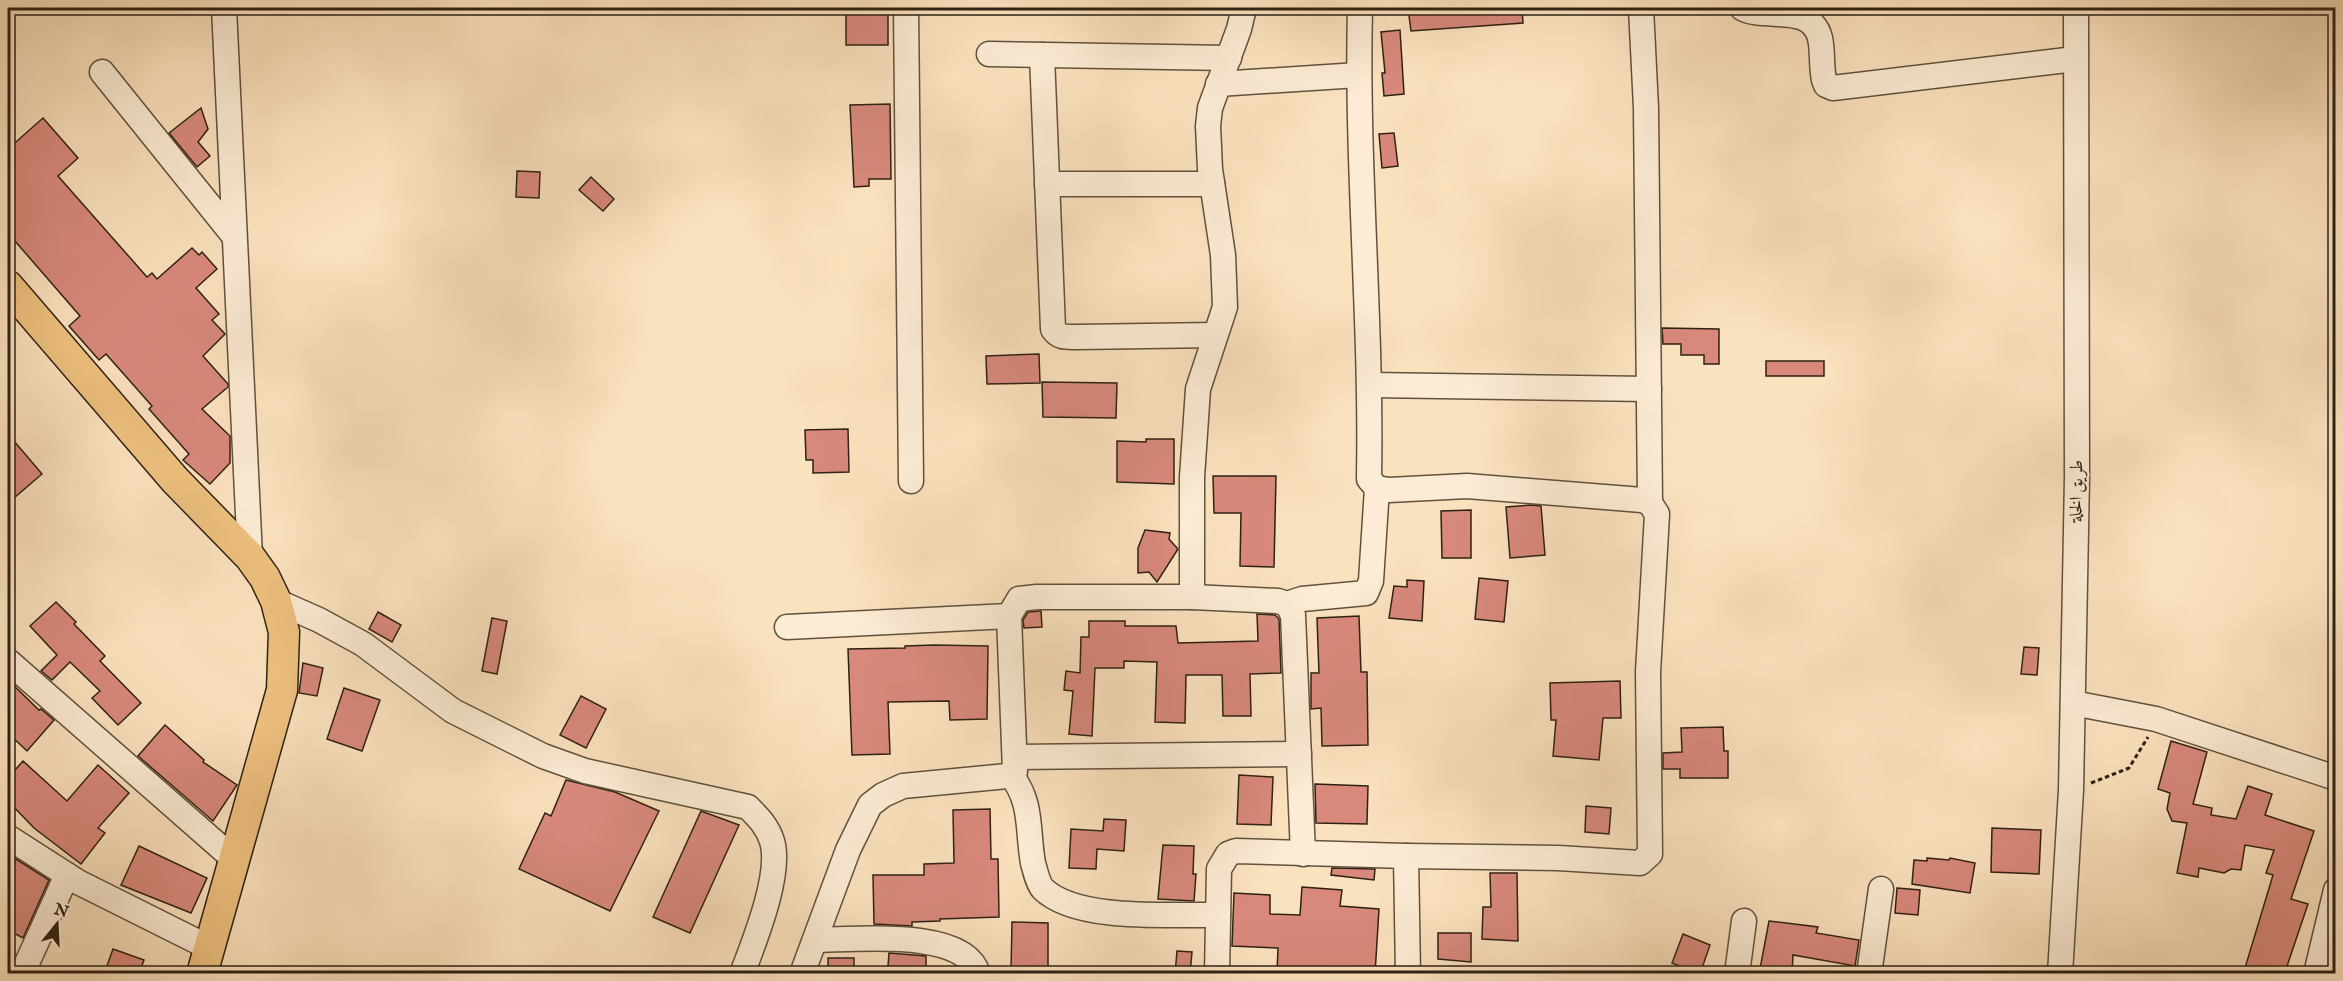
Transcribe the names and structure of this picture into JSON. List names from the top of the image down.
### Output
{
  "streets": {
    "street": ["طريق الخلة"]
  },
  "north": "top"
}
